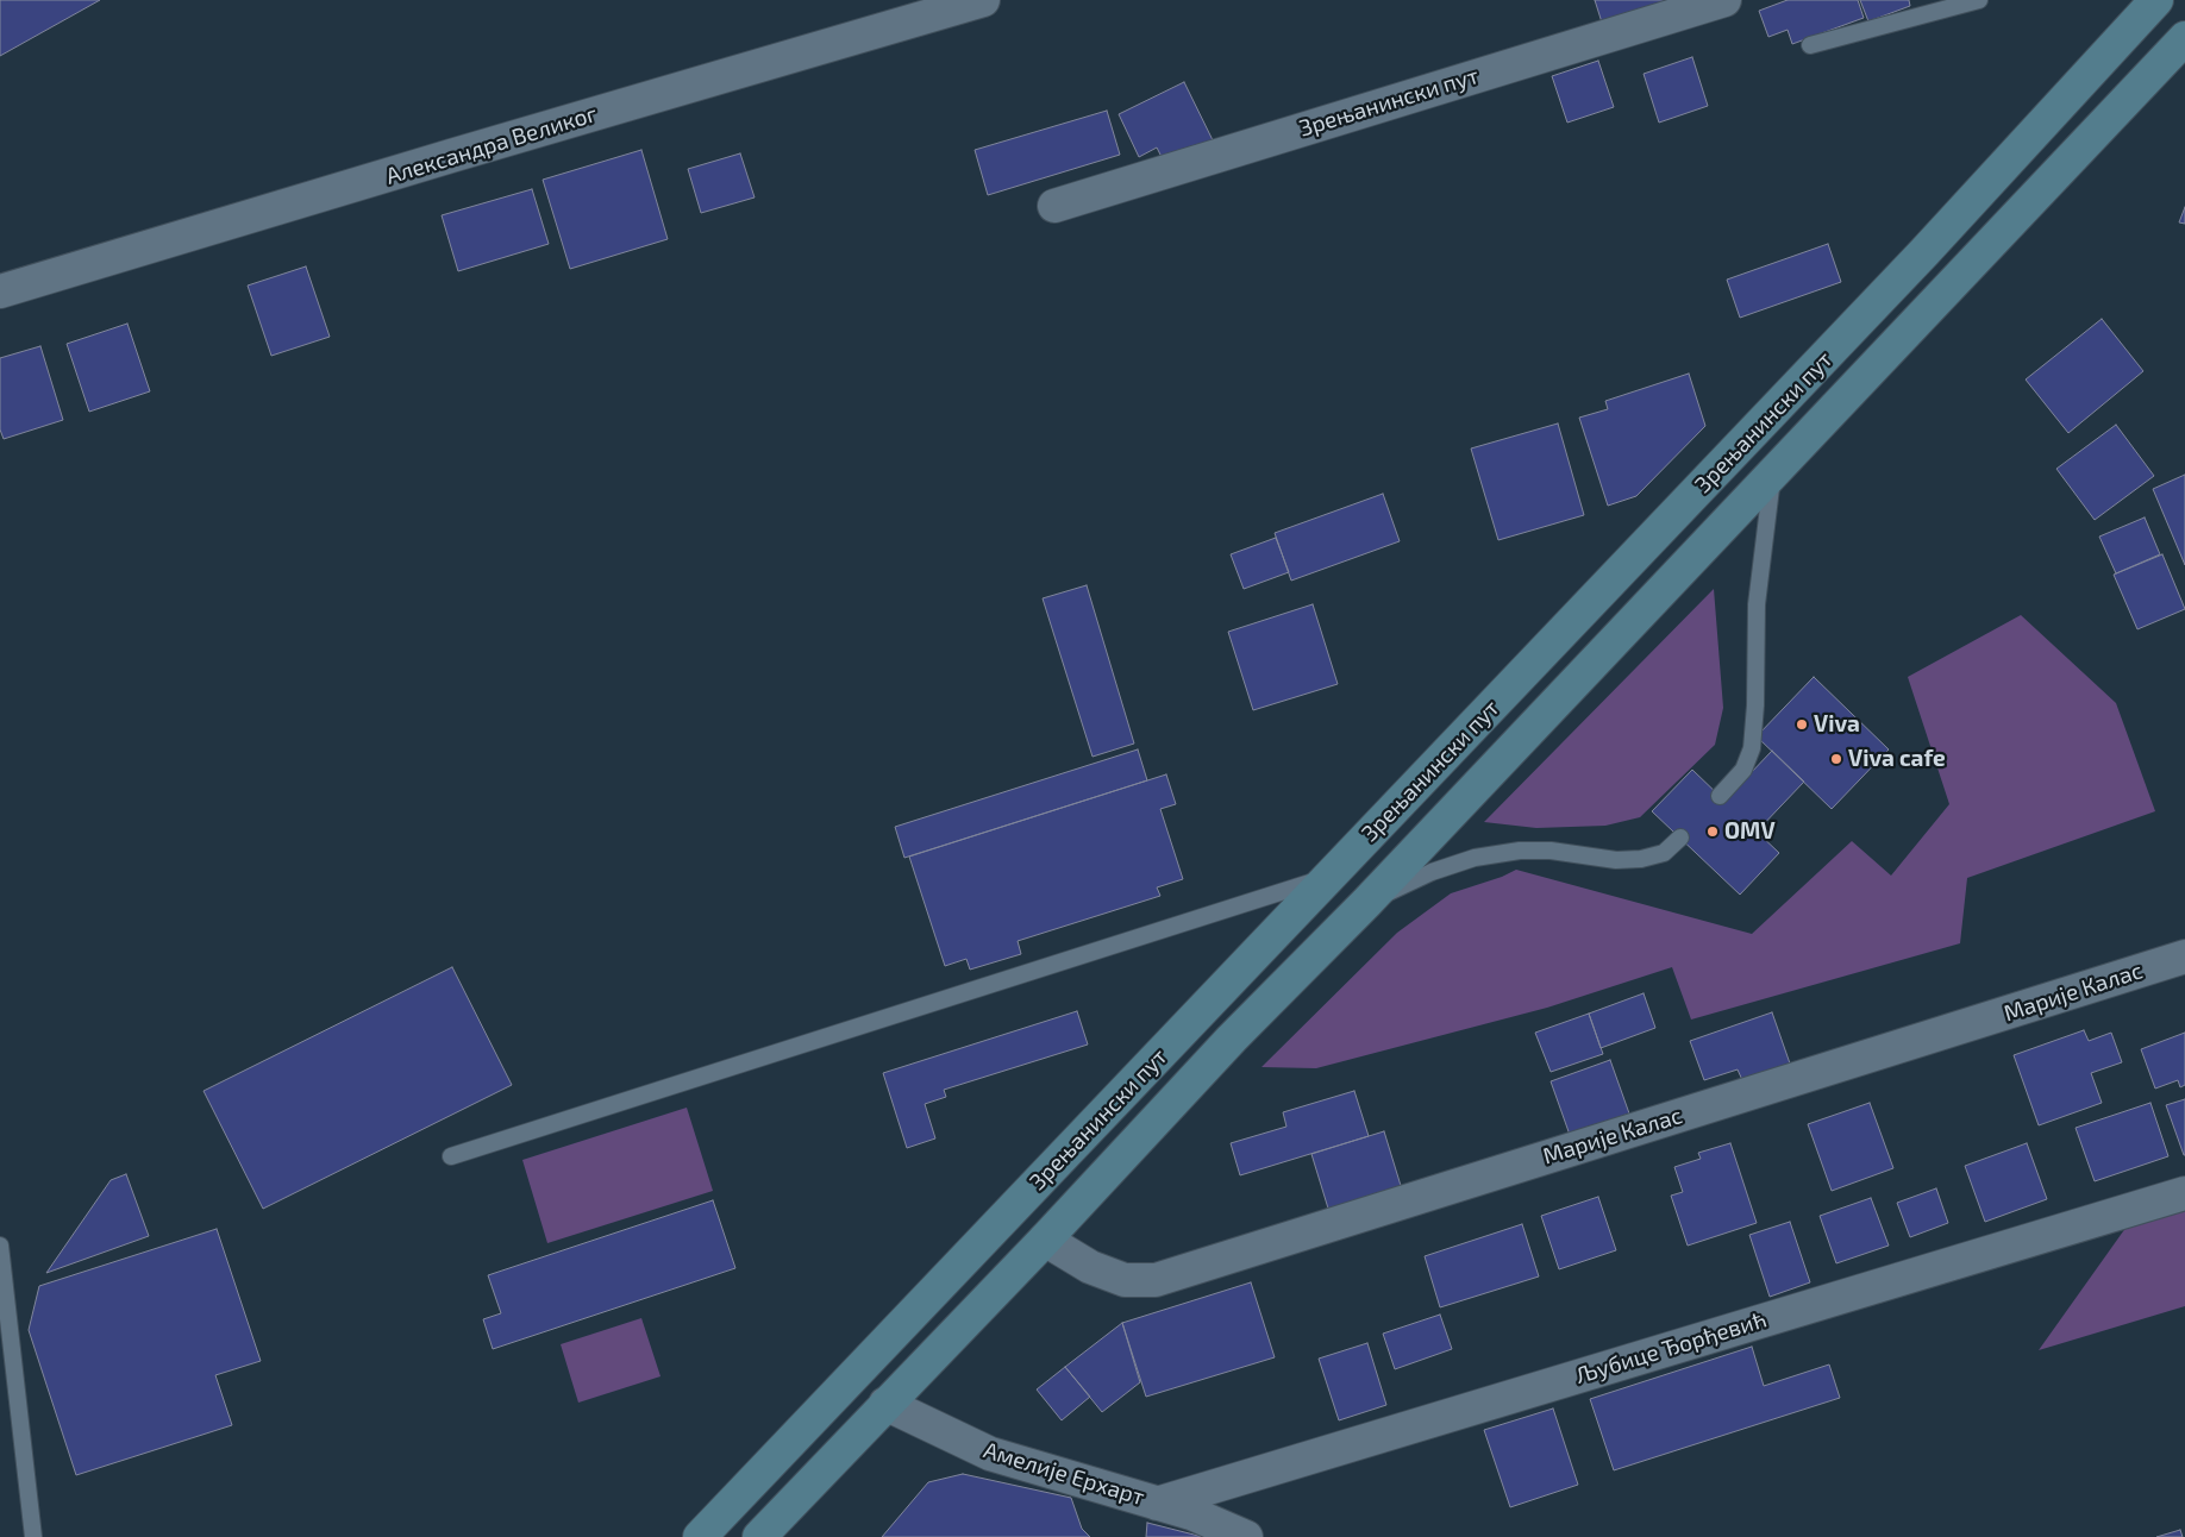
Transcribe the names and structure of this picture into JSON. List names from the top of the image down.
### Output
{
  "streets": {
    "main road": ["Зрењанински пут"],
    "street": [
      "Александра Великог",
      "Марије Калас",
      "Љубице Ђорђевић",
      "Амелије Ерхарт"
    ]
  },
  "crossings": [
    ["Зрењанински пут", "Марије Калас"],
    ["Зрењанински пут", "Амелије Ерхарт"],
    ["Љубице Ђорђевић", "Амелије Ерхарт"]
  ],
  "places": ["Viva", "Viva cafe", "OMV"]
}
